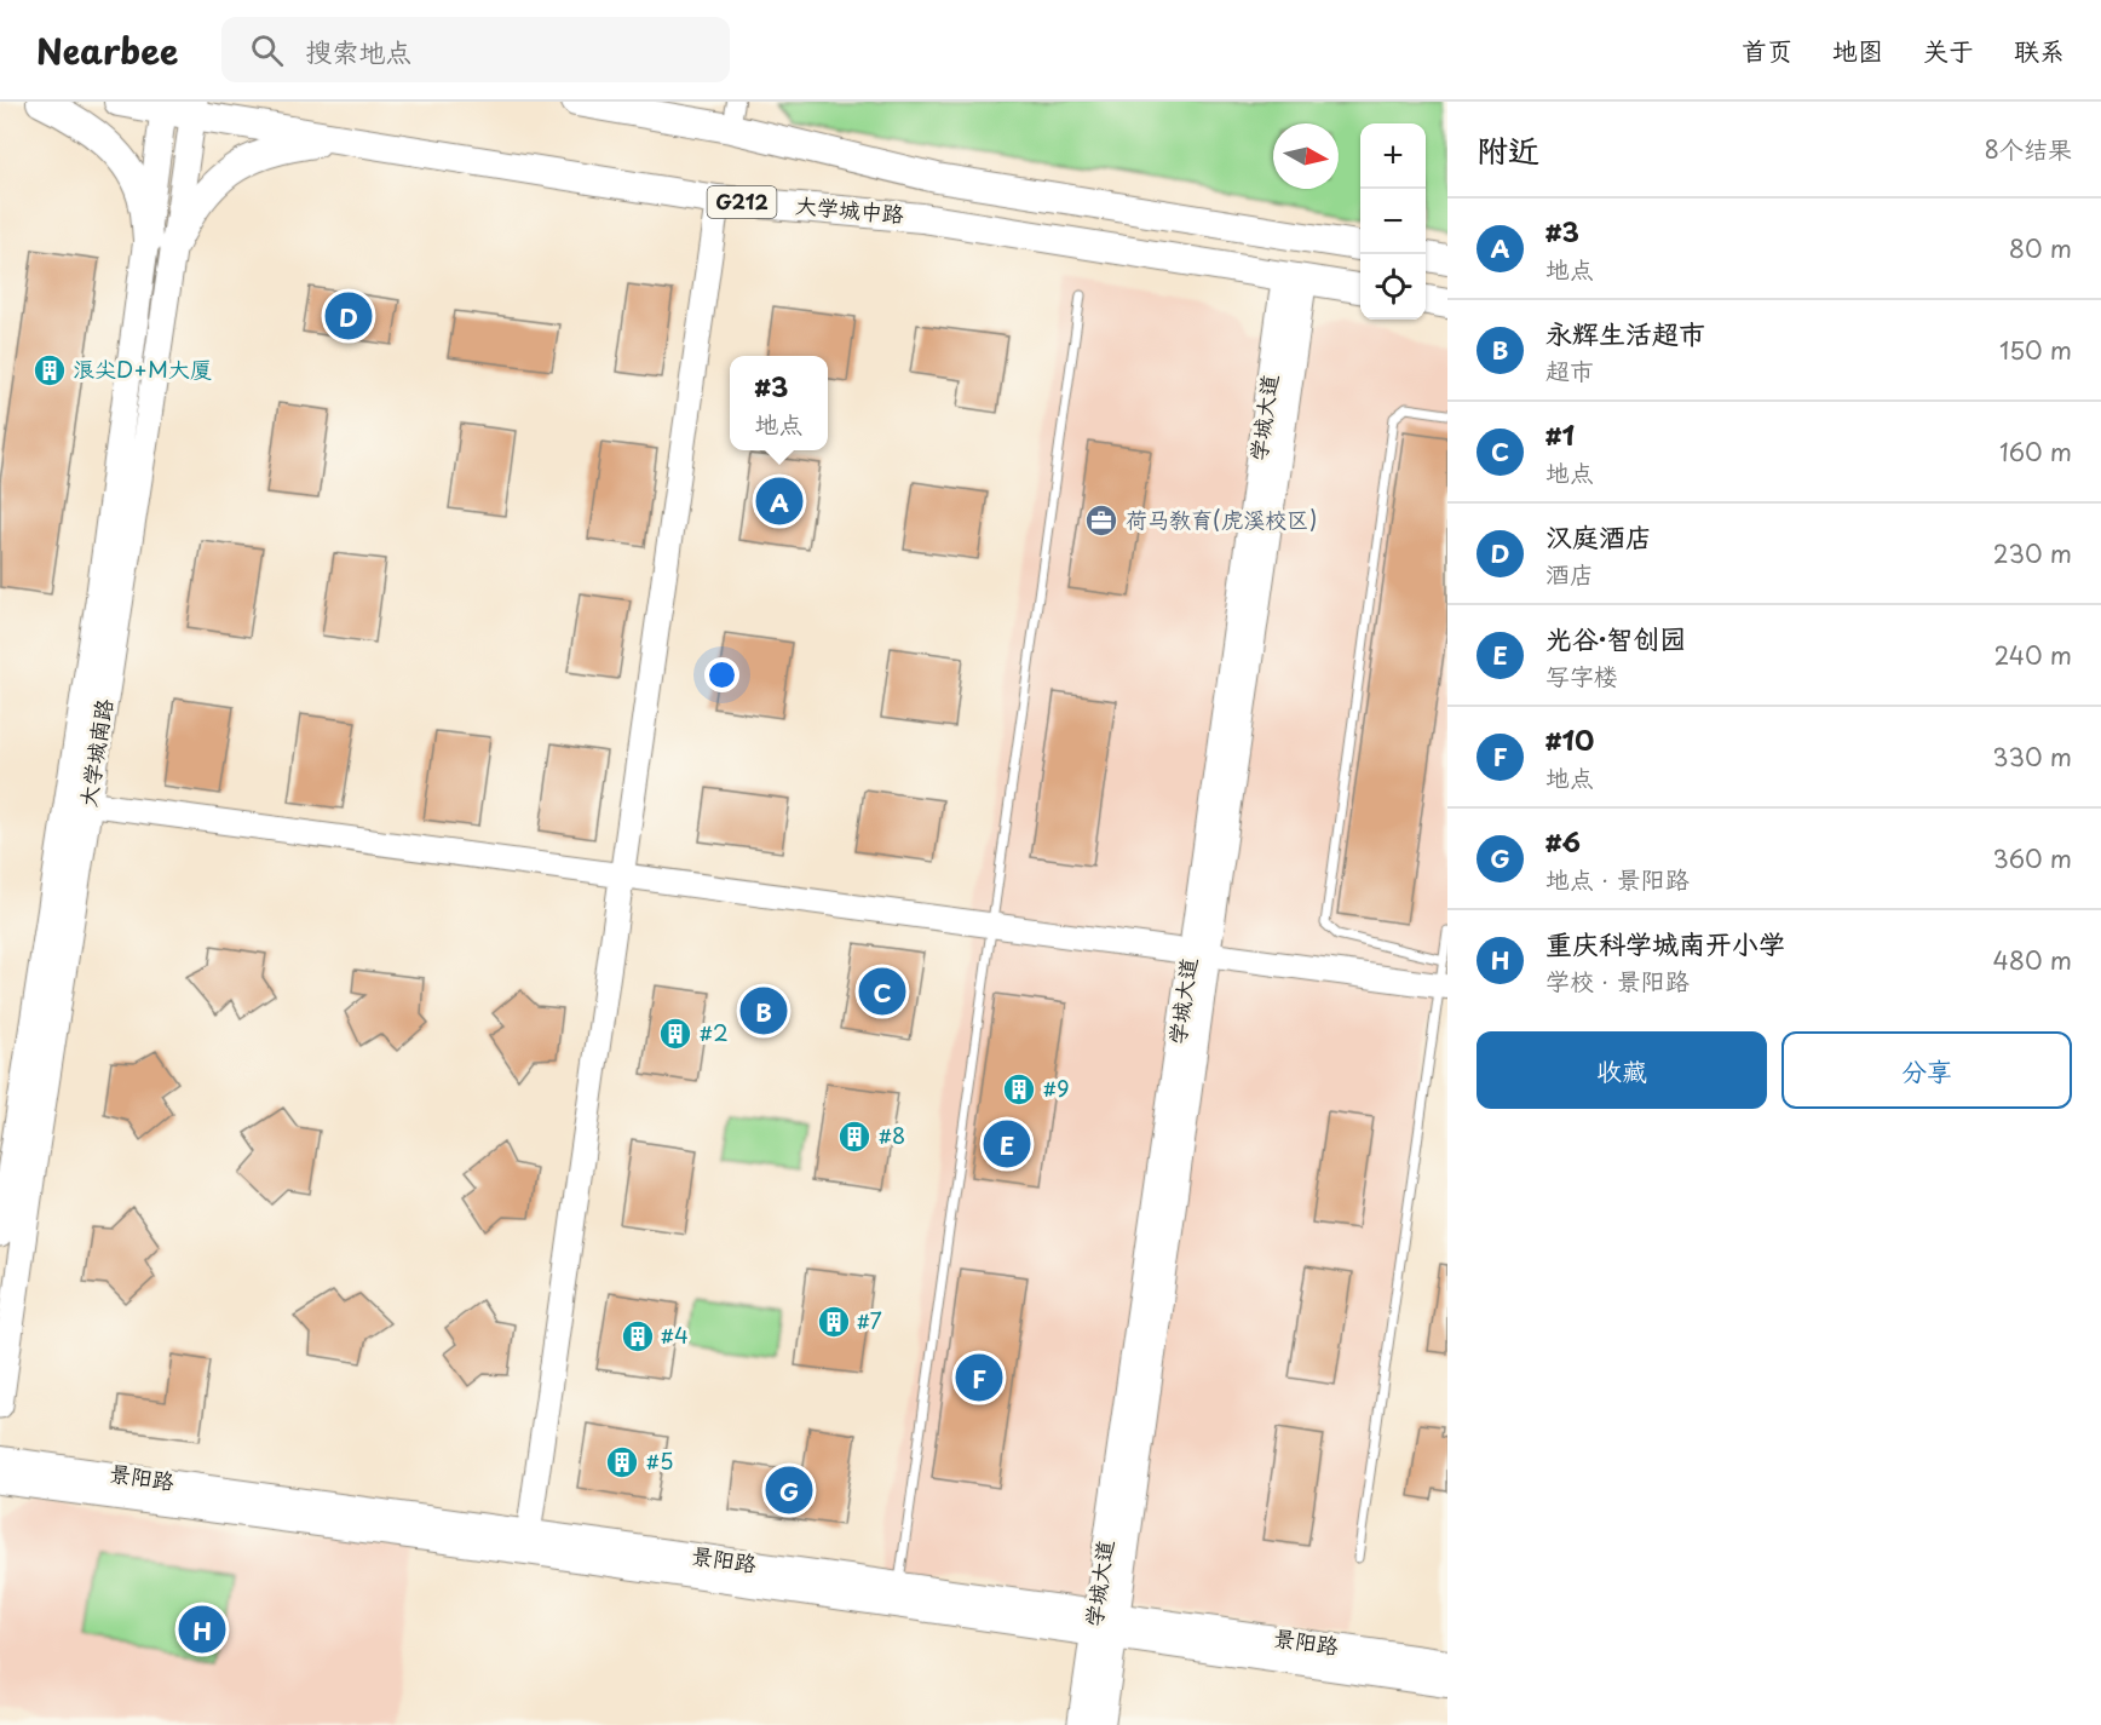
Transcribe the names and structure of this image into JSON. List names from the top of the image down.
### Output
{
  "streets": {
    "highway": ["G212", "大学城中路"],
    "main road": ["学城大道", "大学城南路", "景阳路"]
  },
  "crossings": [
    ["大学城中路", "学城大道"],
    ["大学城中路", "大学城南路"],
    ["学城大道", "景阳路"]
  ],
  "places": {
    "building": [
      "浪尖D+M大厦",
      "#2",
      "#9",
      "#8",
      "#7",
      "#4",
      "#5"
    ],
    "office": ["荷马教育(虎溪校区)"]
  },
  "north": "right",
  "page": {
    "header": "Nearbee",
    "search": "搜索地点",
    "nav": [
      "首页",
      "地图",
      "关于",
      "联系"
    ],
    "heading": ["附近", "8个结果"],
    "map_buttons": ["+", "−"],
    "list": [
      {
        "mark": "A",
        "name": "#3",
        "note": "地点",
        "value": "80 m"
      },
      {
        "mark": "B",
        "name": "永辉生活超市",
        "note": "超市",
        "value": "150 m"
      },
      {
        "mark": "C",
        "name": "#1",
        "note": "地点",
        "value": "160 m"
      },
      {
        "mark": "D",
        "name": "汉庭酒店",
        "note": "酒店",
        "value": "230 m"
      },
      {
        "mark": "E",
        "name": "光谷·智创园",
        "note": "写字楼",
        "value": "240 m"
      },
      {
        "mark": "F",
        "name": "#10",
        "note": "地点",
        "value": "330 m"
      },
      {
        "mark": "G",
        "name": "#6",
        "note": "地点 · 景阳路",
        "value": "360 m"
      },
      {
        "mark": "H",
        "name": "重庆科学城南开小学",
        "note": "学校 · 景阳路",
        "value": "480 m"
      }
    ],
    "pins": [
      "D",
      "A",
      "C",
      "B",
      "E",
      "F",
      "G",
      "H"
    ],
    "popup": ["#3", "地点"],
    "buttons": ["收藏", "分享"]
  }
}
